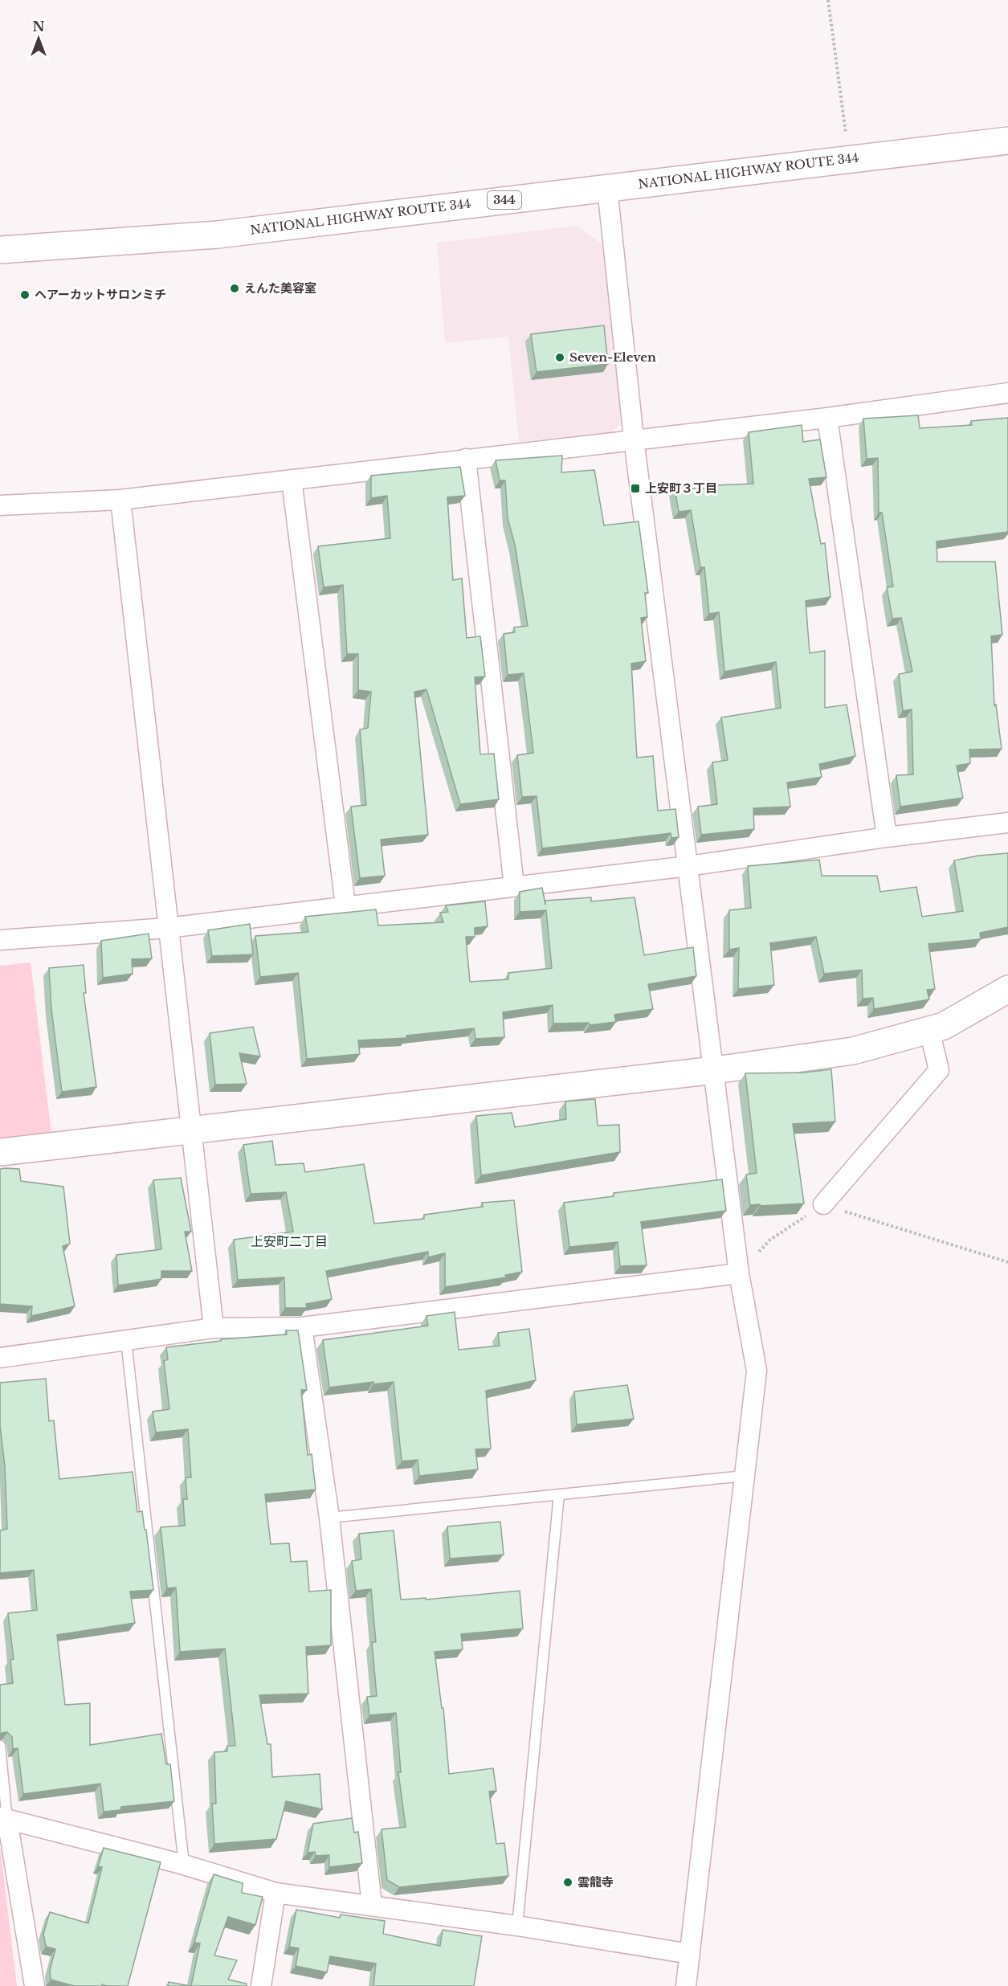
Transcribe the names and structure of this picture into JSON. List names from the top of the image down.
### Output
{
  "streets": {
    "main road": ["NATIONAL HIGHWAY ROUTE 344", "344"]
  },
  "districts": ["上安町二丁目"],
  "places": {
    "other": [
      "えんた美容室",
      "ヘアーカットサロンミチ",
      "Seven-Eleven",
      "雲龍寺"
    ],
    "transit": ["上安町３丁目"]
  },
  "north": "top"
}
